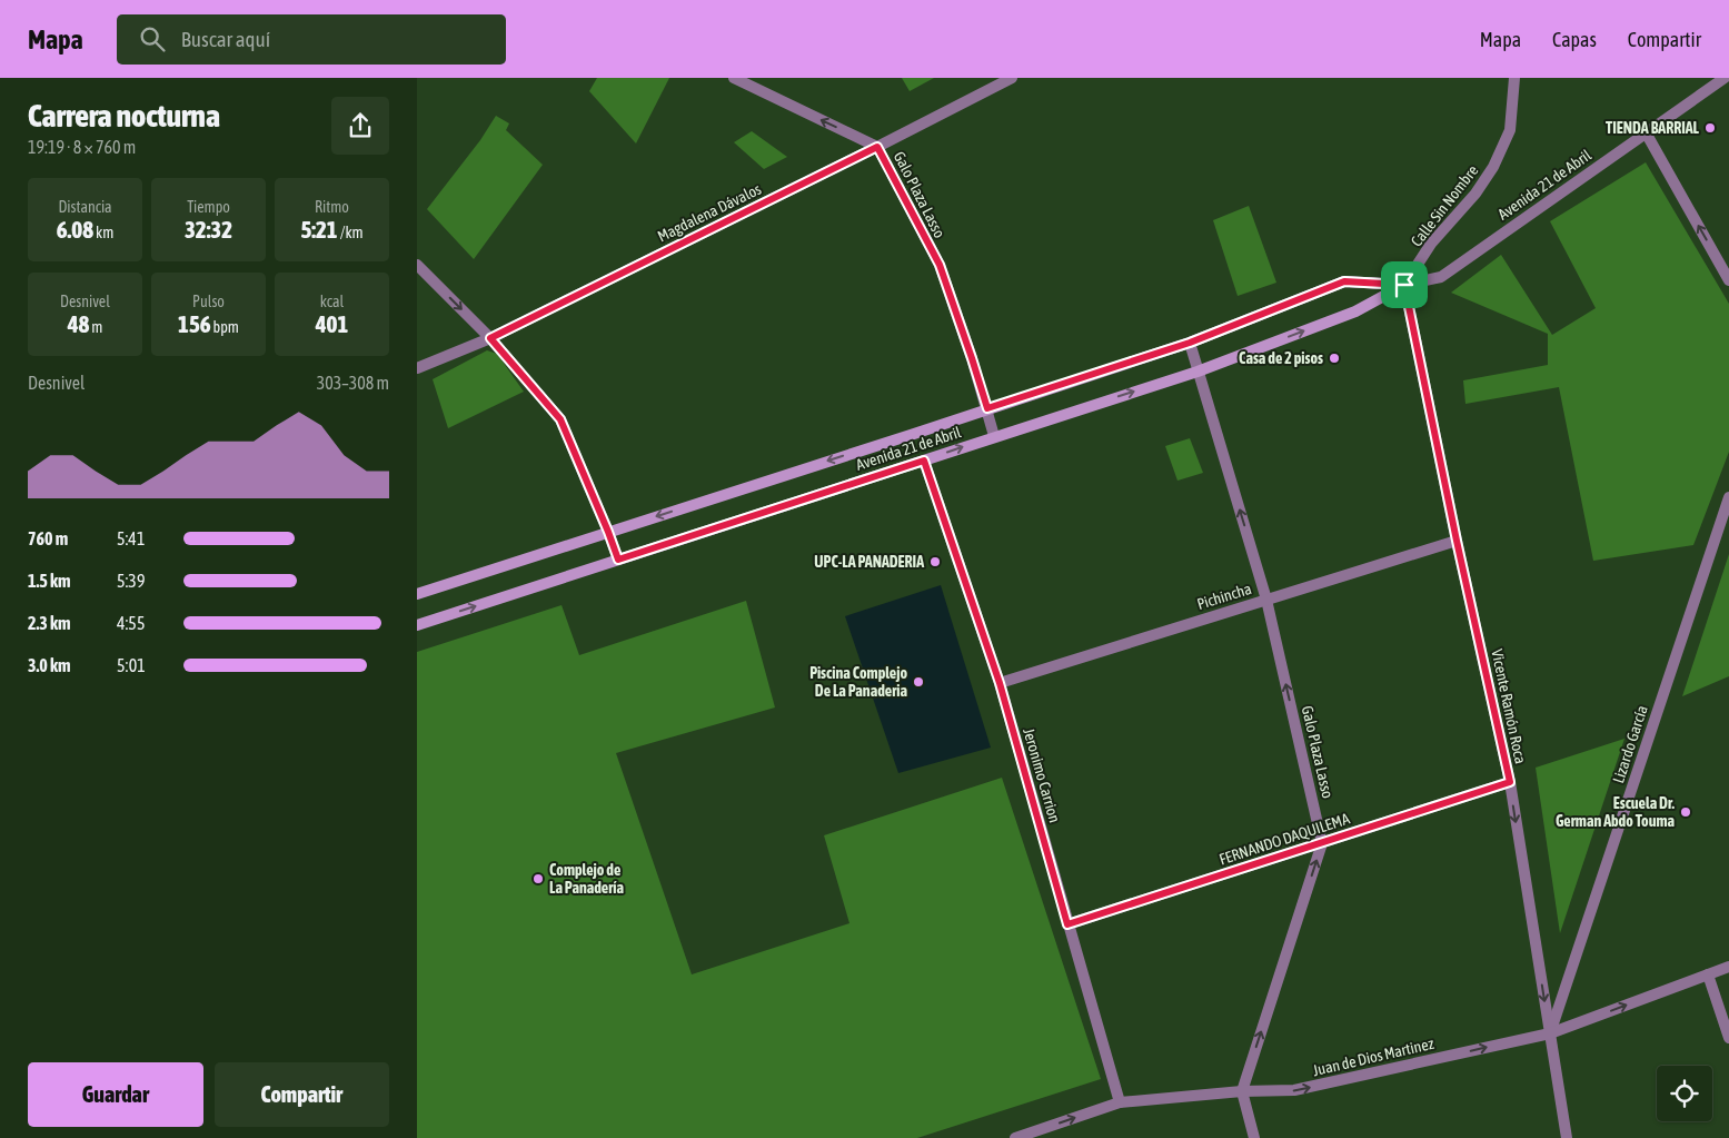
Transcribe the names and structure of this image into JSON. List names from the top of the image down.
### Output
{
  "streets": {
    "main road": ["Avenida 21 de Abril"],
    "street": [
      "Galo Plaza Lasso",
      "Calle Sin Nombre",
      "Magdalena Dávalos",
      "Pichincha",
      "Vicente Ramón Roca",
      "Lizardo García",
      "Jeronimo Carrion",
      "FERNANDO DAQUILEMA",
      "Juan de Dios Martinez"
    ]
  },
  "crossings": [
    ["Avenida 21 de Abril", "Galo Plaza Lasso"],
    ["Avenida 21 de Abril", "Calle Sin Nombre"],
    ["Avenida 21 de Abril", "Vicente Ramón Roca"],
    ["Avenida 21 de Abril", "Jeronimo Carrion"],
    ["Galo Plaza Lasso", "Magdalena Dávalos"],
    ["Galo Plaza Lasso", "Pichincha"],
    ["Galo Plaza Lasso", "FERNANDO DAQUILEMA"],
    ["Calle Sin Nombre", "Vicente Ramón Roca"],
    ["Pichincha", "Vicente Ramón Roca"],
    ["Pichincha", "Jeronimo Carrion"],
    ["Vicente Ramón Roca", "Lizardo García"],
    ["Vicente Ramón Roca", "FERNANDO DAQUILEMA"],
    ["Vicente Ramón Roca", "Juan de Dios Martinez"],
    ["Lizardo García", "Juan de Dios Martinez"],
    ["Jeronimo Carrion", "FERNANDO DAQUILEMA"],
    ["Jeronimo Carrion", "Juan de Dios Martinez"]
  ],
  "one_way": ["Galo Plaza Lasso", "Juan de Dios Martinez"],
  "places": [
    "TIENDA BARRIAL",
    "Casa de 2 pisos",
    "UPC-LA PANADERIA",
    "Piscina Complejo De La Panaderia",
    "Escuela Dr. German Abdo Touma",
    "Complejo de La Panadería"
  ],
  "page": {
    "header": "Mapa",
    "search": "Buscar aquí",
    "nav": ["Mapa", "Capas", "Compartir"],
    "heading": ["Carrera nocturna", "19:19 · 8 × 760 m"],
    "stats": [
      ["Distancia", "6.08 km"],
      ["Tiempo", "32:32"],
      ["Ritmo", "5:21 /km"],
      ["Desnivel", "48 m"],
      ["Pulso", "156 bpm"],
      ["kcal", "401"]
    ],
    "chart": ["Desnivel", "303–308 m"],
    "list": [
      {
        "name": "760 m",
        "note": "5:41"
      },
      {
        "name": "1.5 km",
        "note": "5:39"
      },
      {
        "name": "2.3 km",
        "note": "4:55"
      },
      {
        "name": "3.0 km",
        "note": "5:01"
      }
    ],
    "buttons": ["Guardar", "Compartir"]
  }
}
